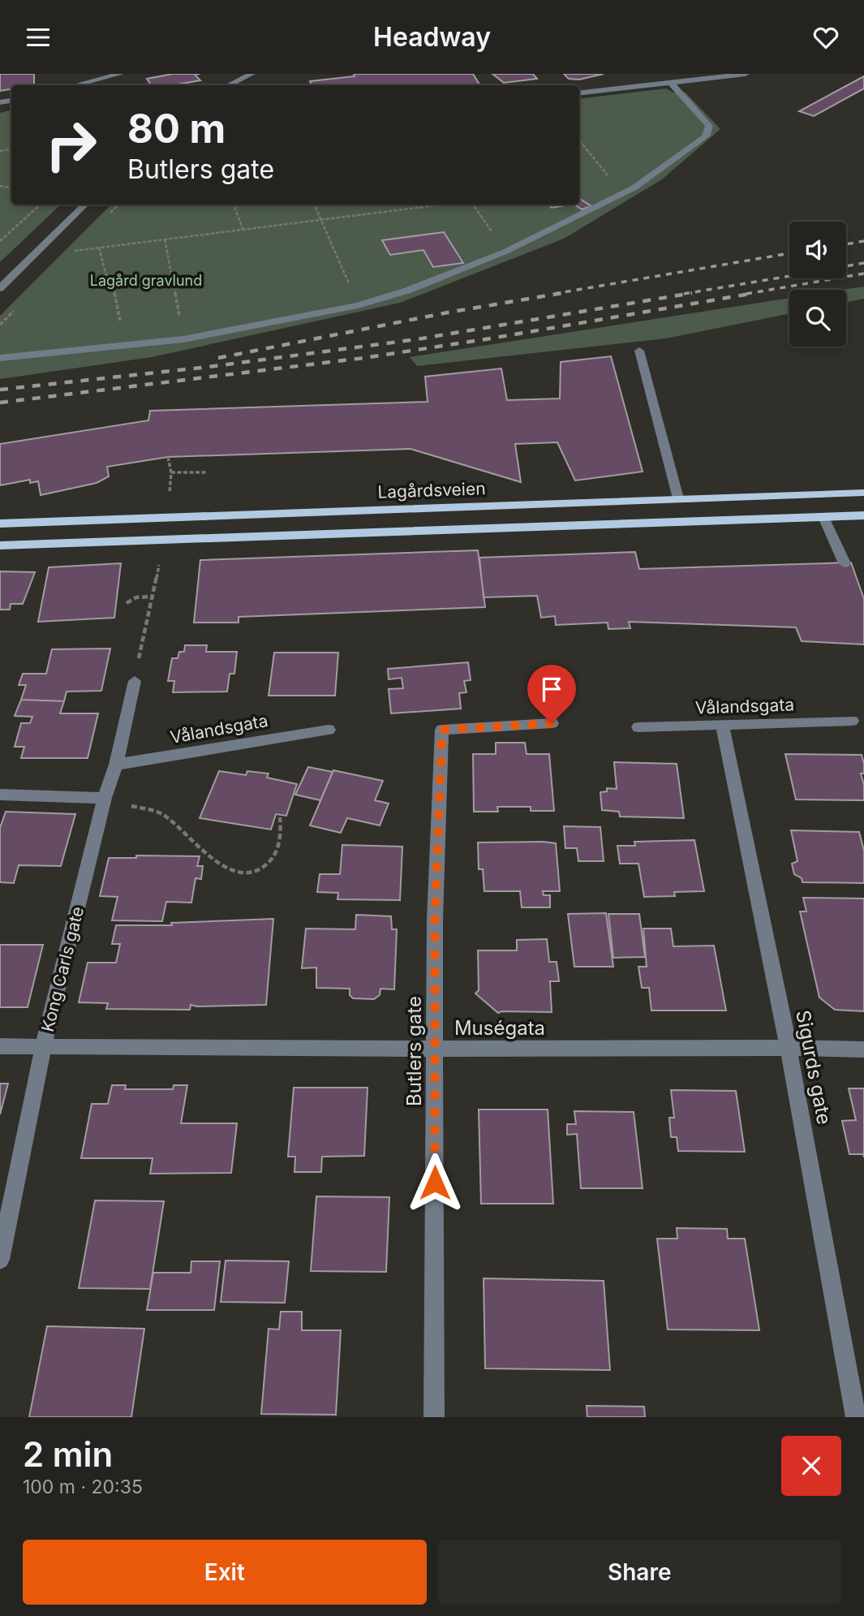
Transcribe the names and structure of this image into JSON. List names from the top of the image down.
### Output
{
  "streets": {
    "main road": ["Lagårdsveien"],
    "street": [
      "Vålandsgata",
      "Kong Carls gate",
      "Muségata",
      "Butlers gate",
      "Sigurds gate"
    ]
  },
  "crossings": [
    ["Vålandsgata", "Kong Carls gate"],
    ["Vålandsgata", "Sigurds gate"],
    ["Kong Carls gate", "Muségata"],
    ["Muségata", "Butlers gate"],
    ["Muségata", "Sigurds gate"]
  ],
  "parks": ["Lagård gravlund"],
  "page": {
    "header": "Headway",
    "turn": ["80 m", "Butlers gate"],
    "heading": ["2 min", "100 m · 20:35"],
    "buttons": ["Exit", "Share"]
  }
}
